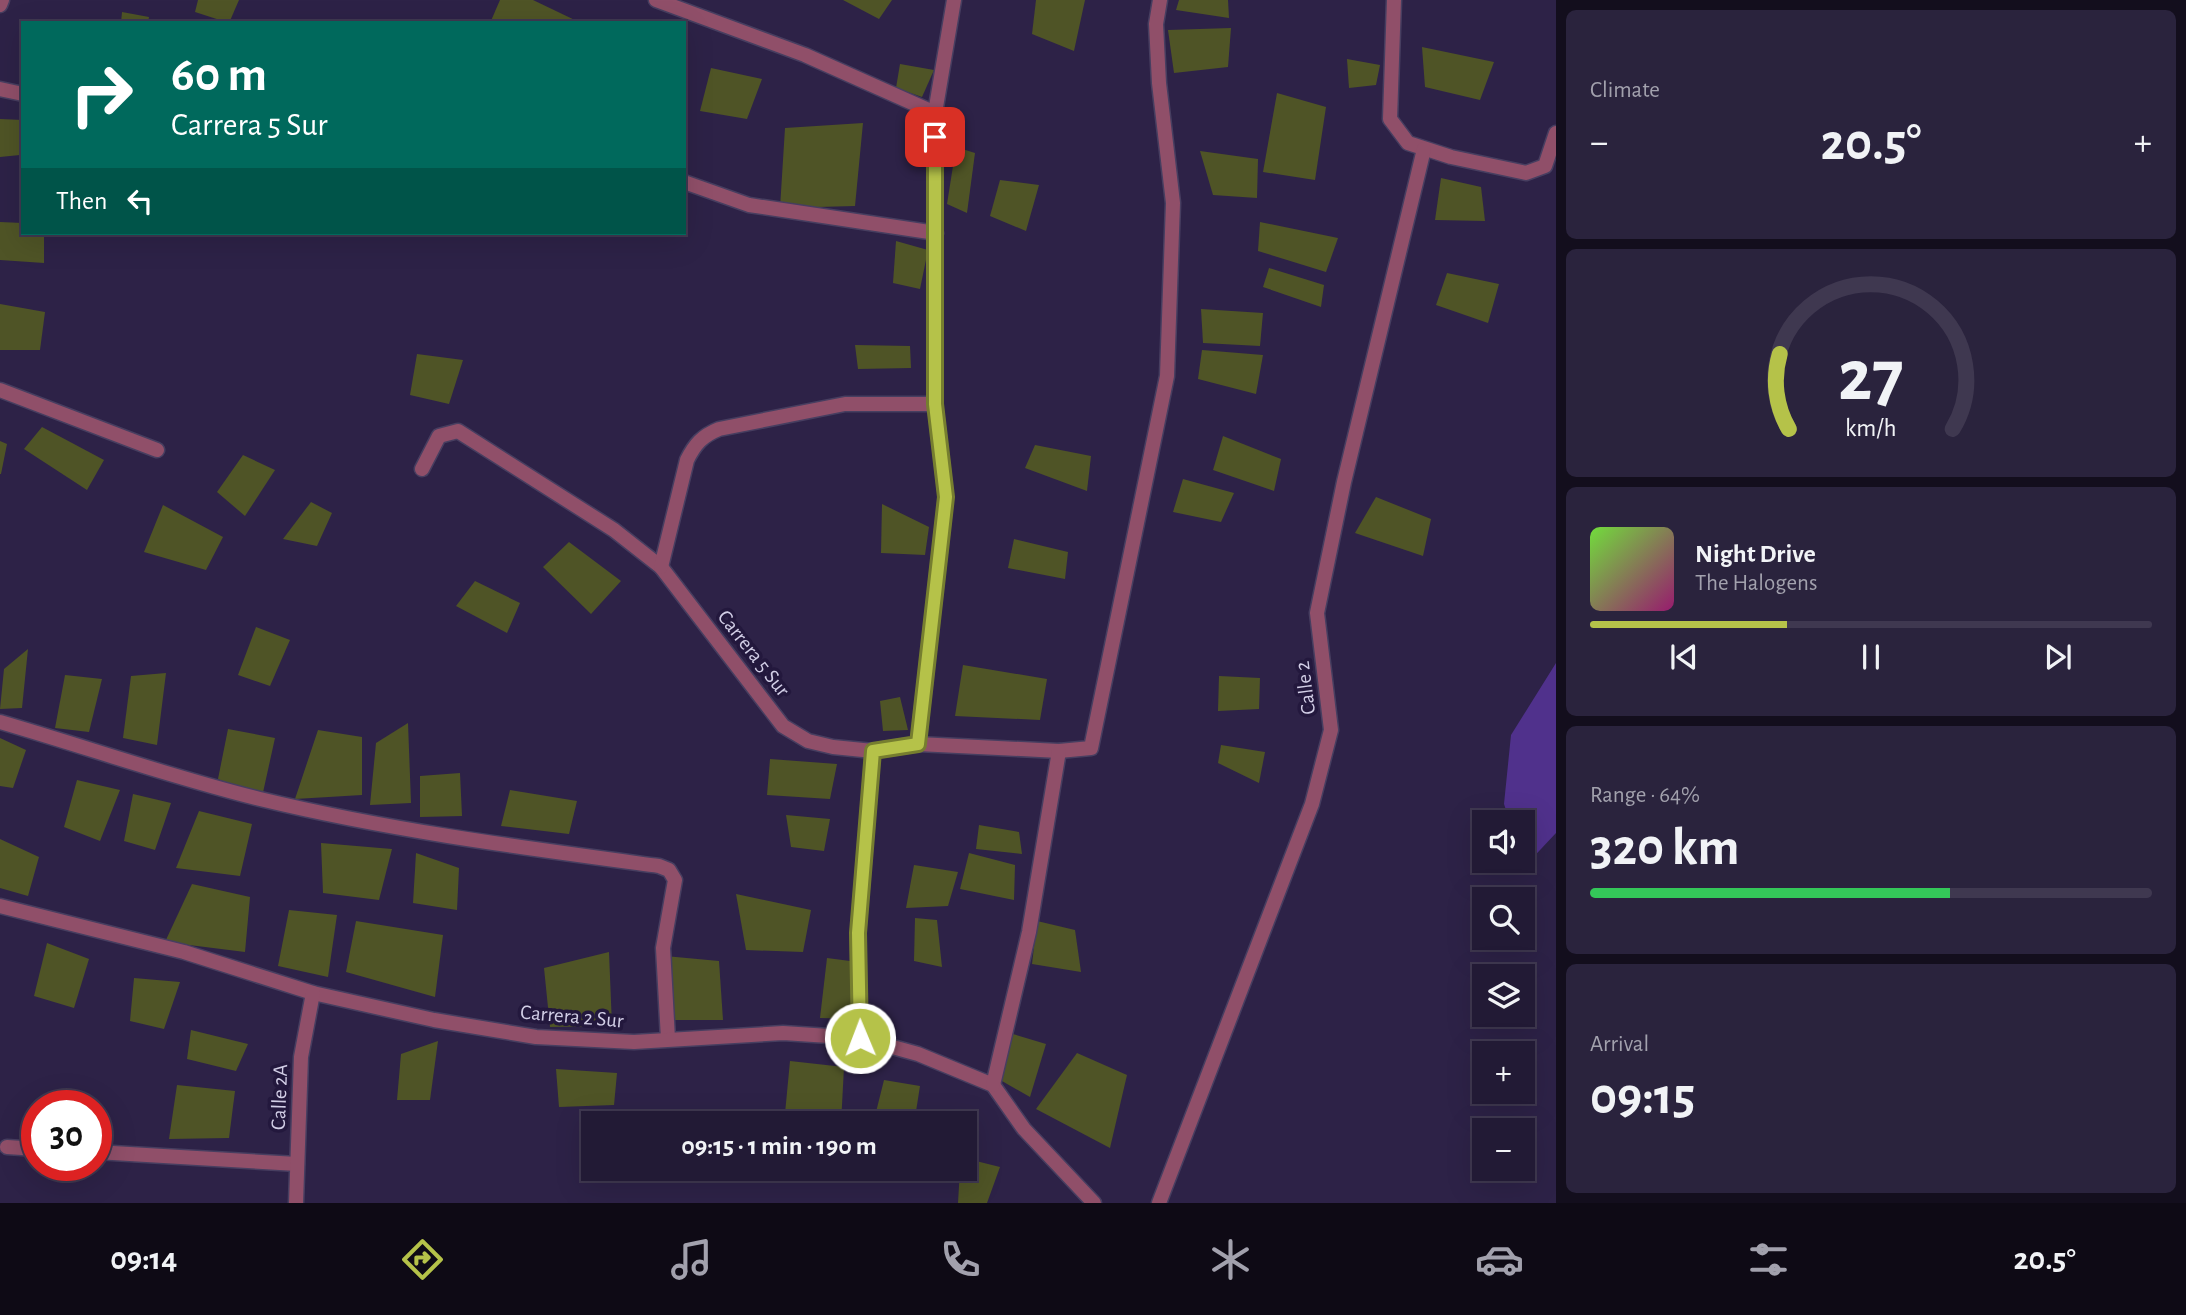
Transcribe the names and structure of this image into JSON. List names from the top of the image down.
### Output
{
  "streets": {
    "street": [
      "Carrera 5 Sur",
      "Calle 2",
      "Carrera 2 Sur",
      "Calle 2A"
    ]
  },
  "crossings": [
    ["Carrera 2 Sur", "Calle 2A"]
  ],
  "page": {
    "tile": [
      "Climate",
      ["Range · 64%", "320 km"],
      ["Arrival", "09:15"]
    ],
    "turn": ["60 m", "Carrera 5 Sur"],
    "heat": ["−", "20.5°", "+"],
    "then": "Then",
    "song": ["Night Drive", "The Halogens"],
    "map_buttons": ["+", "−"],
    "limit": "30",
    "trip": "09:15 · 1 min · 190 m",
    "tabs": ["09:14", "20.5°"],
    "gauge": ["27", "km/h"]
  }
}
